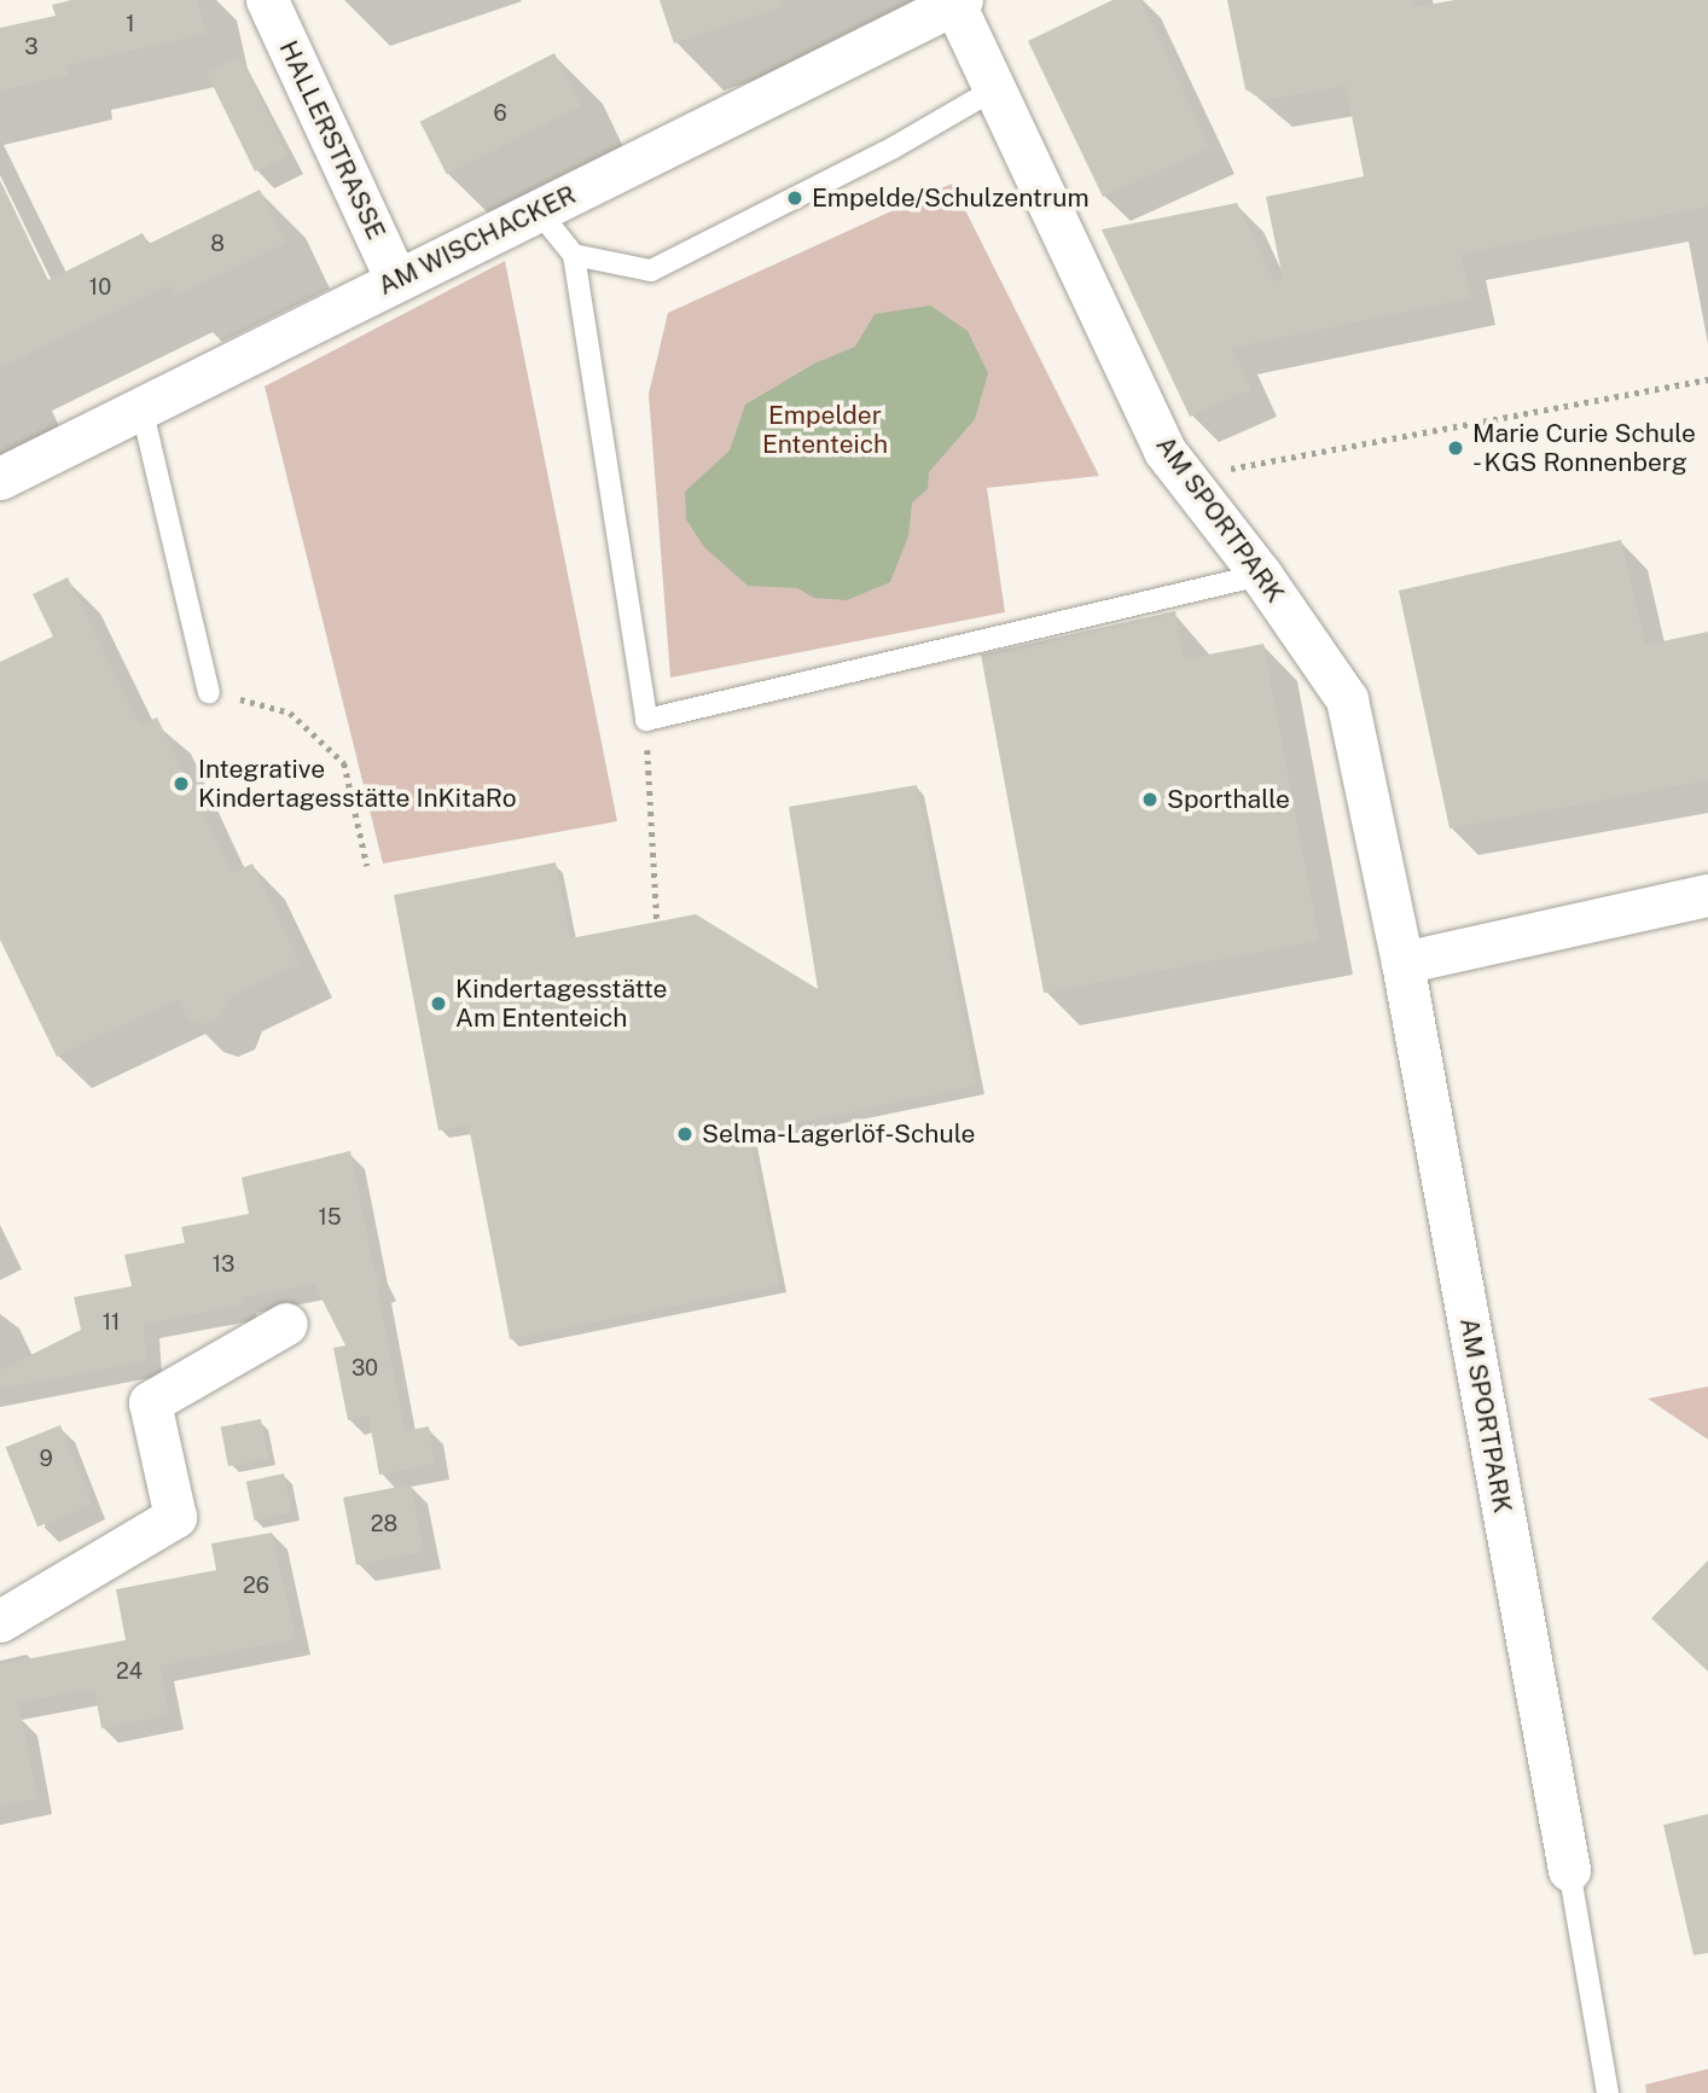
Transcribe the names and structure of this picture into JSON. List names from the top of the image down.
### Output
{
  "streets": {
    "street": ["HALLERSTRASSE", "AM WISCHACKER", "AM SPORTPARK"]
  },
  "crossings": [
    ["HALLERSTRASSE", "AM WISCHACKER"],
    ["AM WISCHACKER", "AM SPORTPARK"]
  ],
  "parks": ["Empelder Ententeich"],
  "places": [
    "Empelde/Schulzentrum",
    "Marie Curie Schule - KGS Ronnenberg",
    "Integrative Kindertagesstätte InKitaRo",
    "Sporthalle",
    "Kindertagesstätte Am Ententeich",
    "Selma-Lagerlöf-Schule"
  ],
  "house_numbers": [
    "1",
    "3",
    "6",
    "8",
    "10",
    "15",
    "13",
    "11",
    "30",
    "9",
    "28",
    "26",
    "24"
  ]
}
